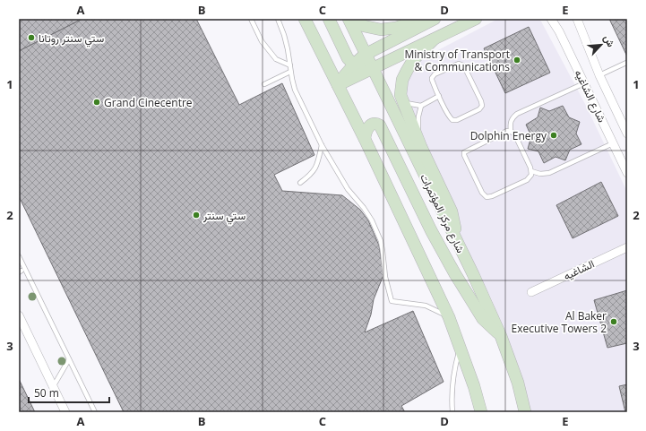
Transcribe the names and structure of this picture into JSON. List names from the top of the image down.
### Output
{
  "streets": {
    "street": ["شارع الشاغيه", "شارع مركز المؤتمرات", "الشاغيه"]
  },
  "places": [
    "ستي سنتر روتانا",
    "Ministry of Transport & Communications",
    "Grand Cinecentre",
    "Dolphin Energy",
    "ستي سنتر",
    "Al Baker Executive Towers 2"
  ],
  "scale_bar": "50 m",
  "north": "top right",
  "grid": {
    "columns": [
      "A",
      "B",
      "C",
      "D",
      "E"
    ],
    "rows": ["1", "2", "3"]
  }
}
